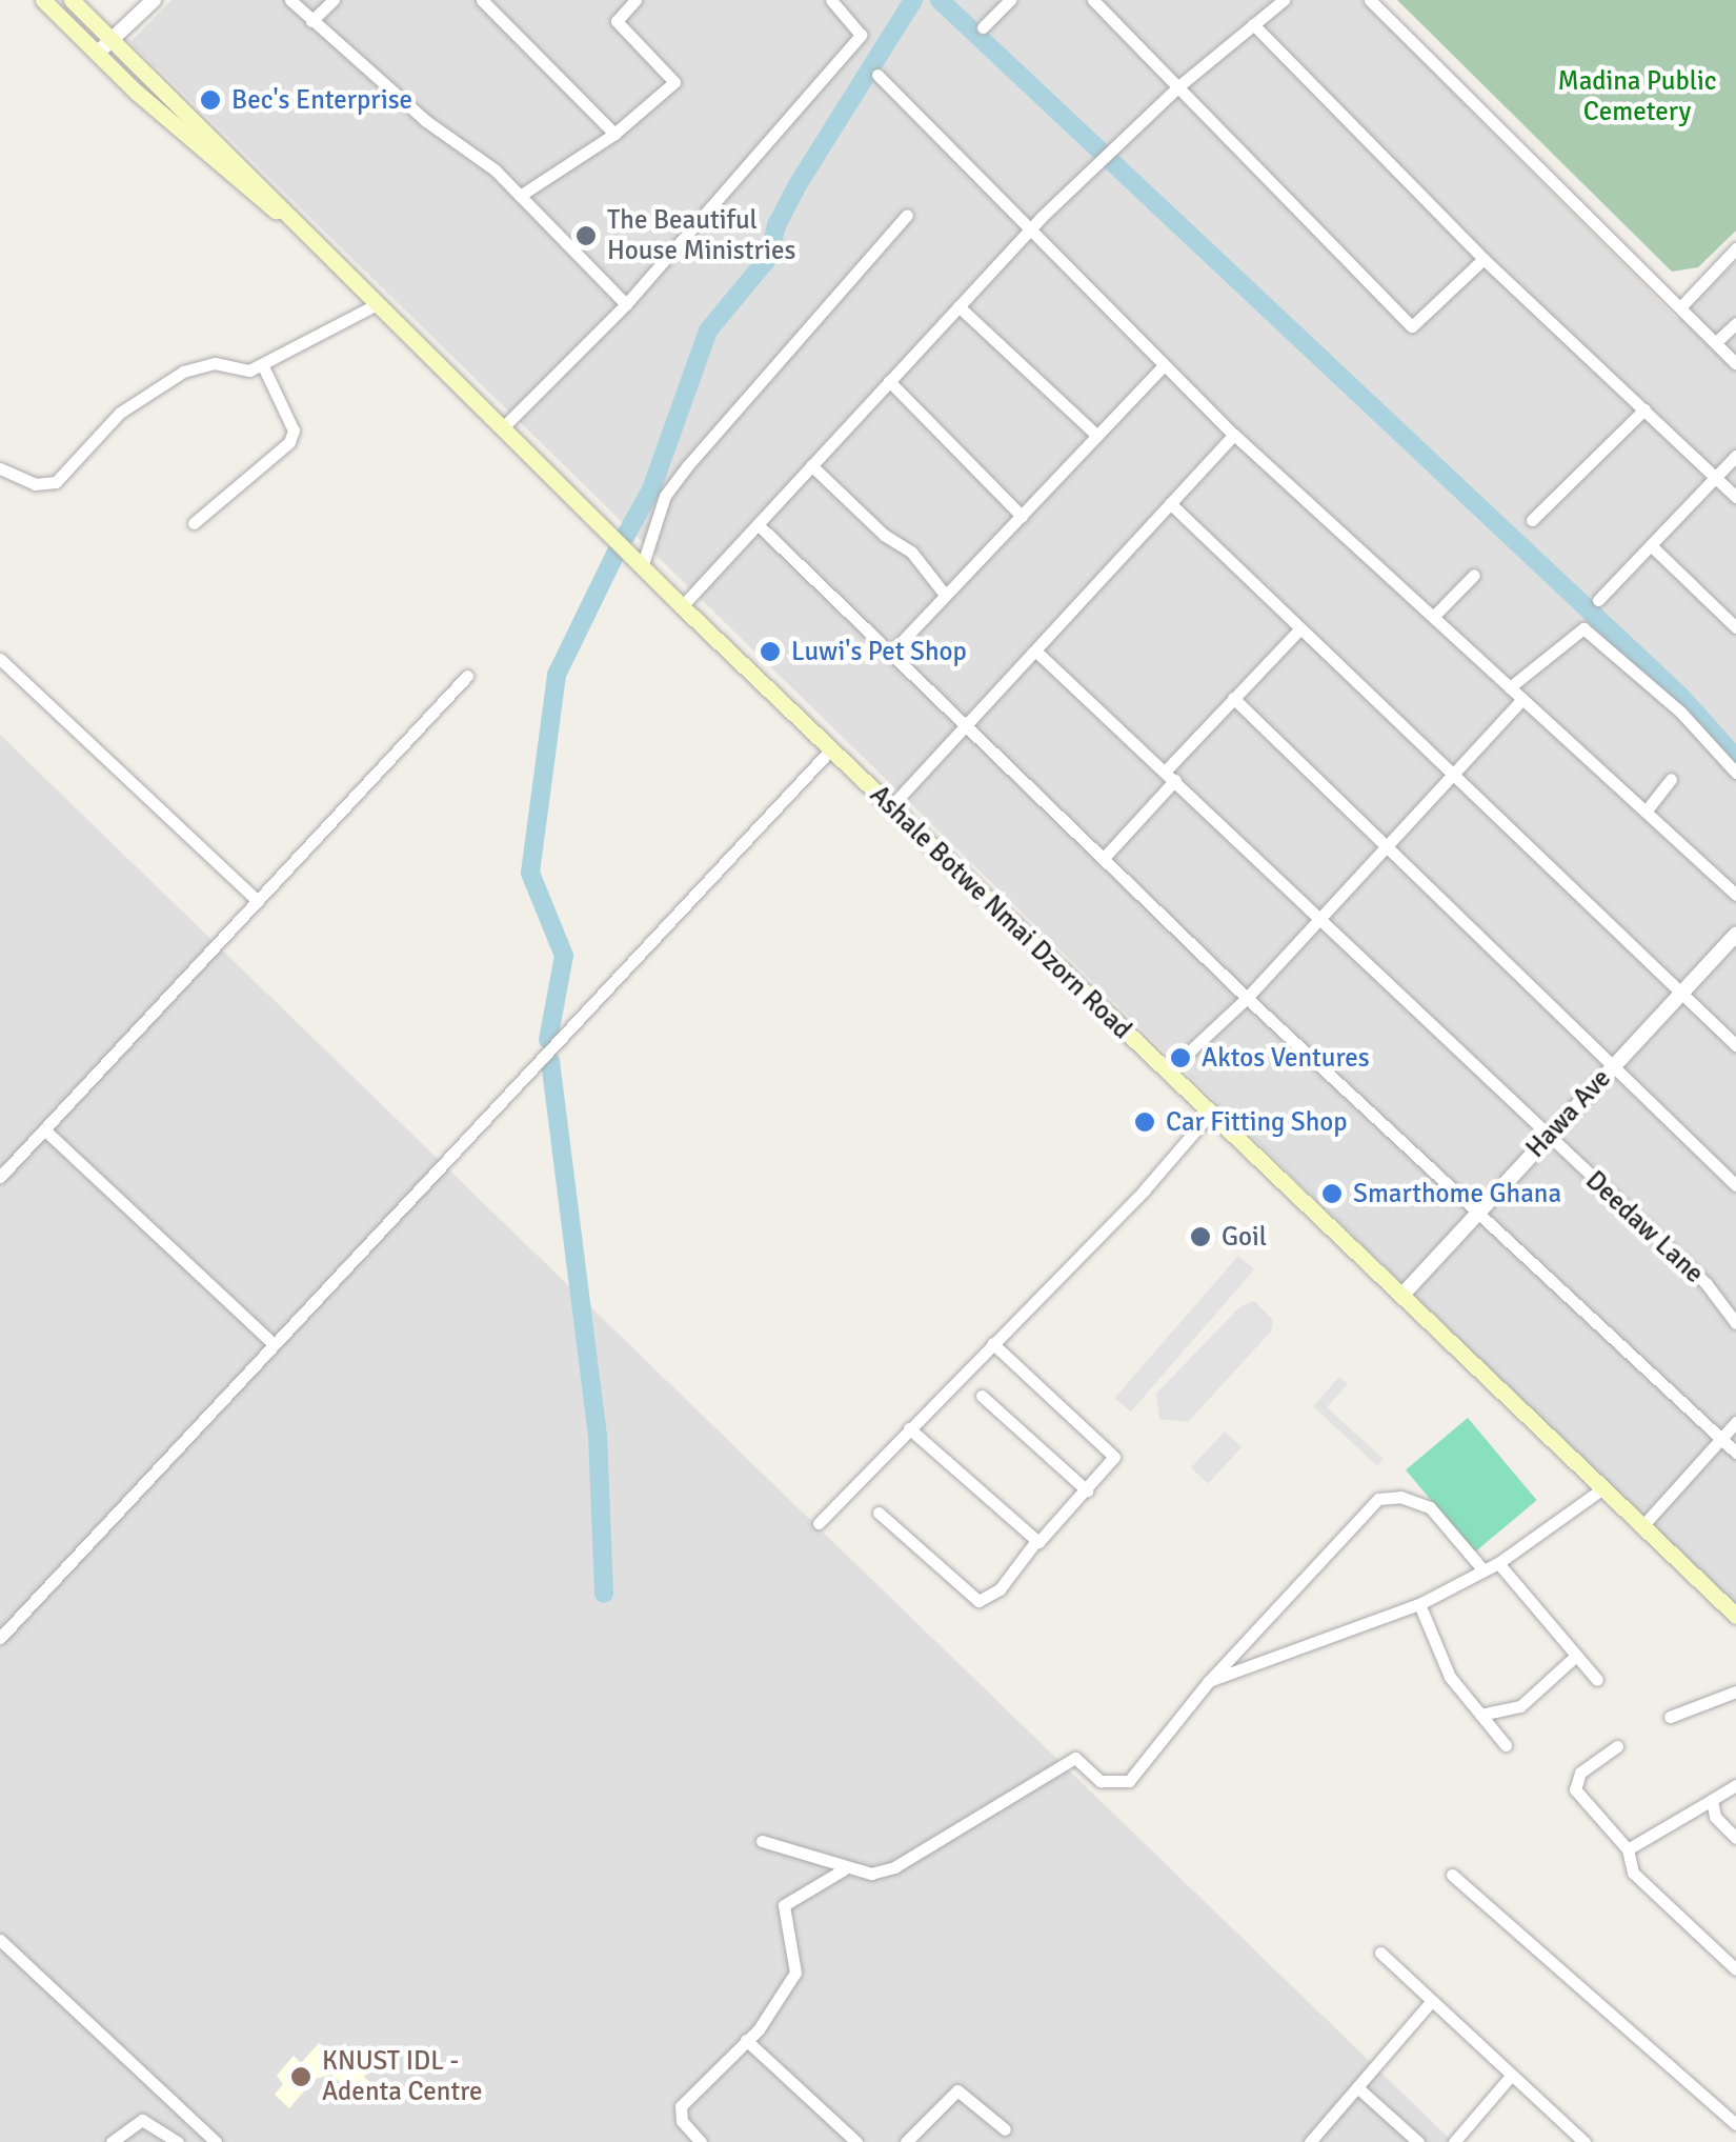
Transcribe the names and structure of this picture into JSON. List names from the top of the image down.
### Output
{
  "streets": {
    "main road": ["Ashale Botwe Nmai Dzorn Road"],
    "street": ["Hawa Ave", "Deedaw Lane"]
  },
  "crossings": [
    ["Ashale Botwe Nmai Dzorn Road", "Hawa Ave"],
    ["Hawa Ave", "Deedaw Lane"]
  ],
  "parks": ["Madina Public Cemetery"],
  "places": [
    "Bec's Enterprise",
    "The Beautiful House Ministries",
    "Luwi's Pet Shop",
    "Aktos Ventures",
    "Car Fitting Shop",
    "Smarthome Ghana",
    "Goil",
    "KNUST IDL - Adenta Centre"
  ]
}
